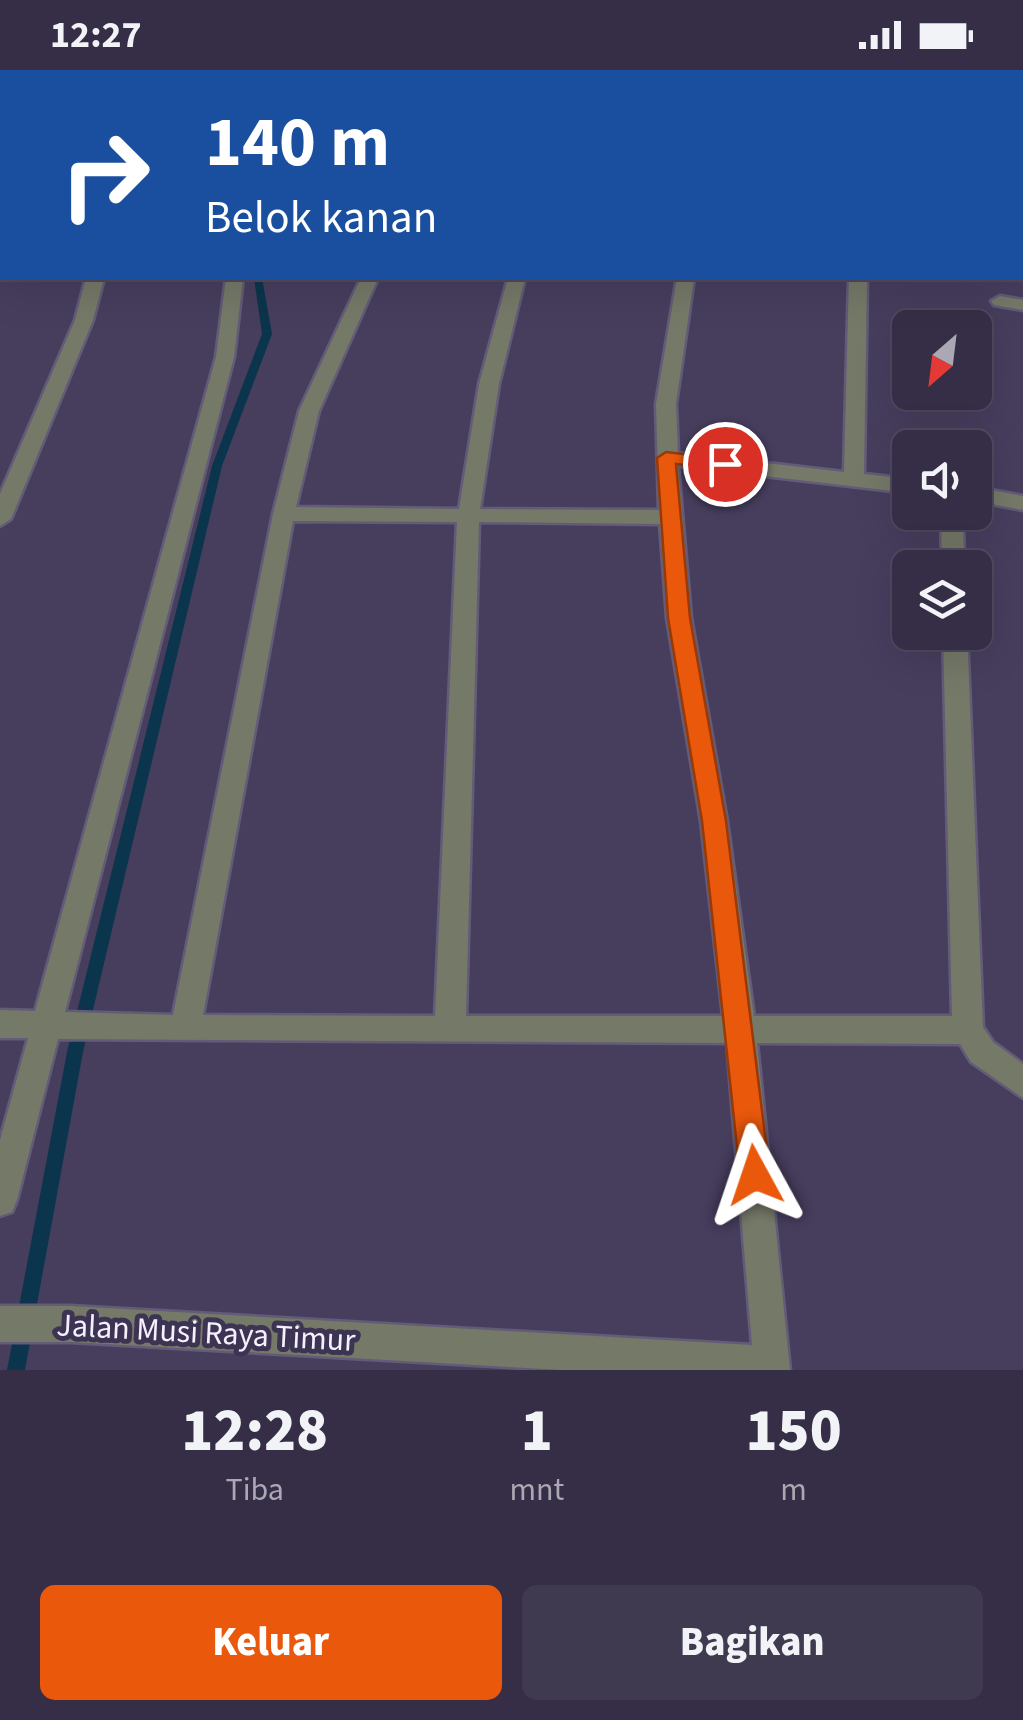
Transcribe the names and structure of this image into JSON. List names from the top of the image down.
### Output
{
  "streets": {
    "street": ["Jalan Musi Raya Timur"]
  },
  "north": "bottom left",
  "page": {
    "status": "12:27",
    "turn": ["140 m", "Belok kanan"],
    "eta": [
      "12:28",
      "Tiba",
      "1",
      "mnt",
      "150",
      "m"
    ],
    "buttons": ["Keluar", "Bagikan"]
  }
}
